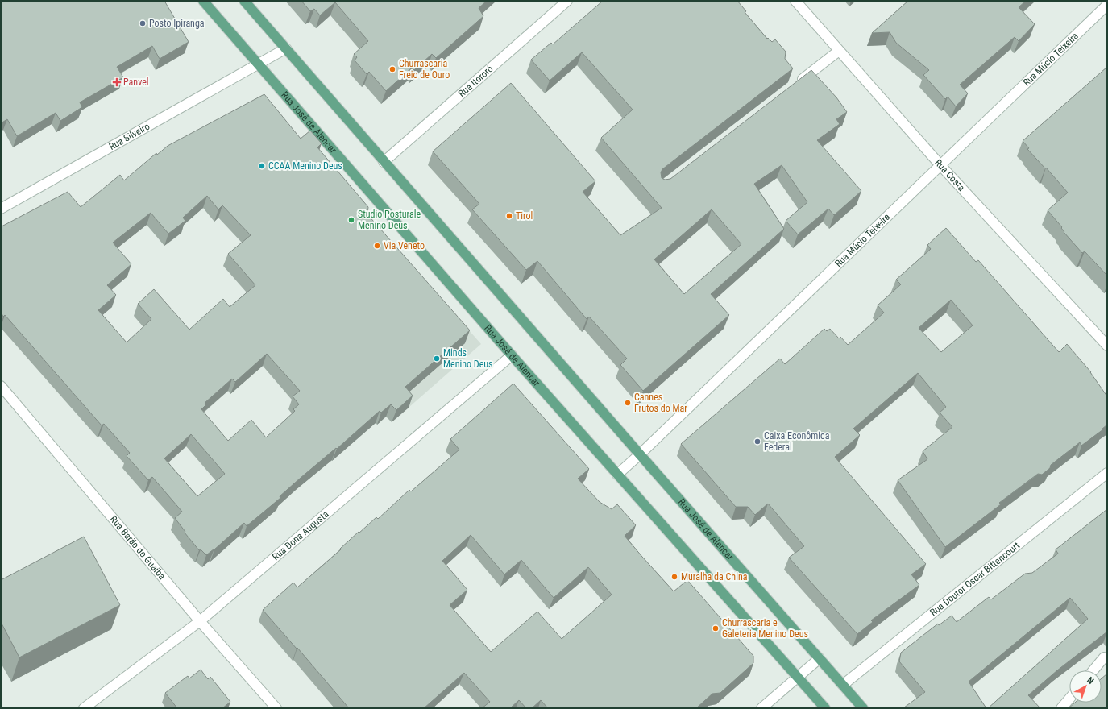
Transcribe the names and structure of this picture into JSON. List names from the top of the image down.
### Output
{
  "streets": {
    "main road": ["Rua José de Alencar"],
    "street": [
      "Rua Múcio Teixeira",
      "Rua Itororó",
      "Rua Silveiro",
      "Rua Costa",
      "Rua Dona Augusta",
      "Rua Barão do Guaíba",
      "Rua Doutor Oscar Bittencourt"
    ]
  },
  "crossings": [
    ["Rua Múcio Teixeira", "Rua José de Alencar"],
    ["Rua Múcio Teixeira", "Rua Costa"],
    ["Rua Itororó", "Rua José de Alencar"],
    ["Rua José de Alencar", "Rua Silveiro"],
    ["Rua José de Alencar", "Rua Dona Augusta"],
    ["Rua José de Alencar", "Rua Doutor Oscar Bittencourt"],
    ["Rua Dona Augusta", "Rua Barão do Guaíba"]
  ],
  "places": {
    "other": [
      "Posto Ipiranga",
      "Churrascaria Freio de Ouro",
      "CCAA Menino Deus",
      "Tirol",
      "Studio Posturale Menino Deus",
      "Via Veneto",
      "Minds Menino Deus",
      "Cannes Frutos do Mar",
      "Caixa Econômica Federal",
      "Muralha da China",
      "Churrascaria e Galeteria Menino Deus"
    ],
    "health": ["Panvel"]
  },
  "north": "top right"
}
